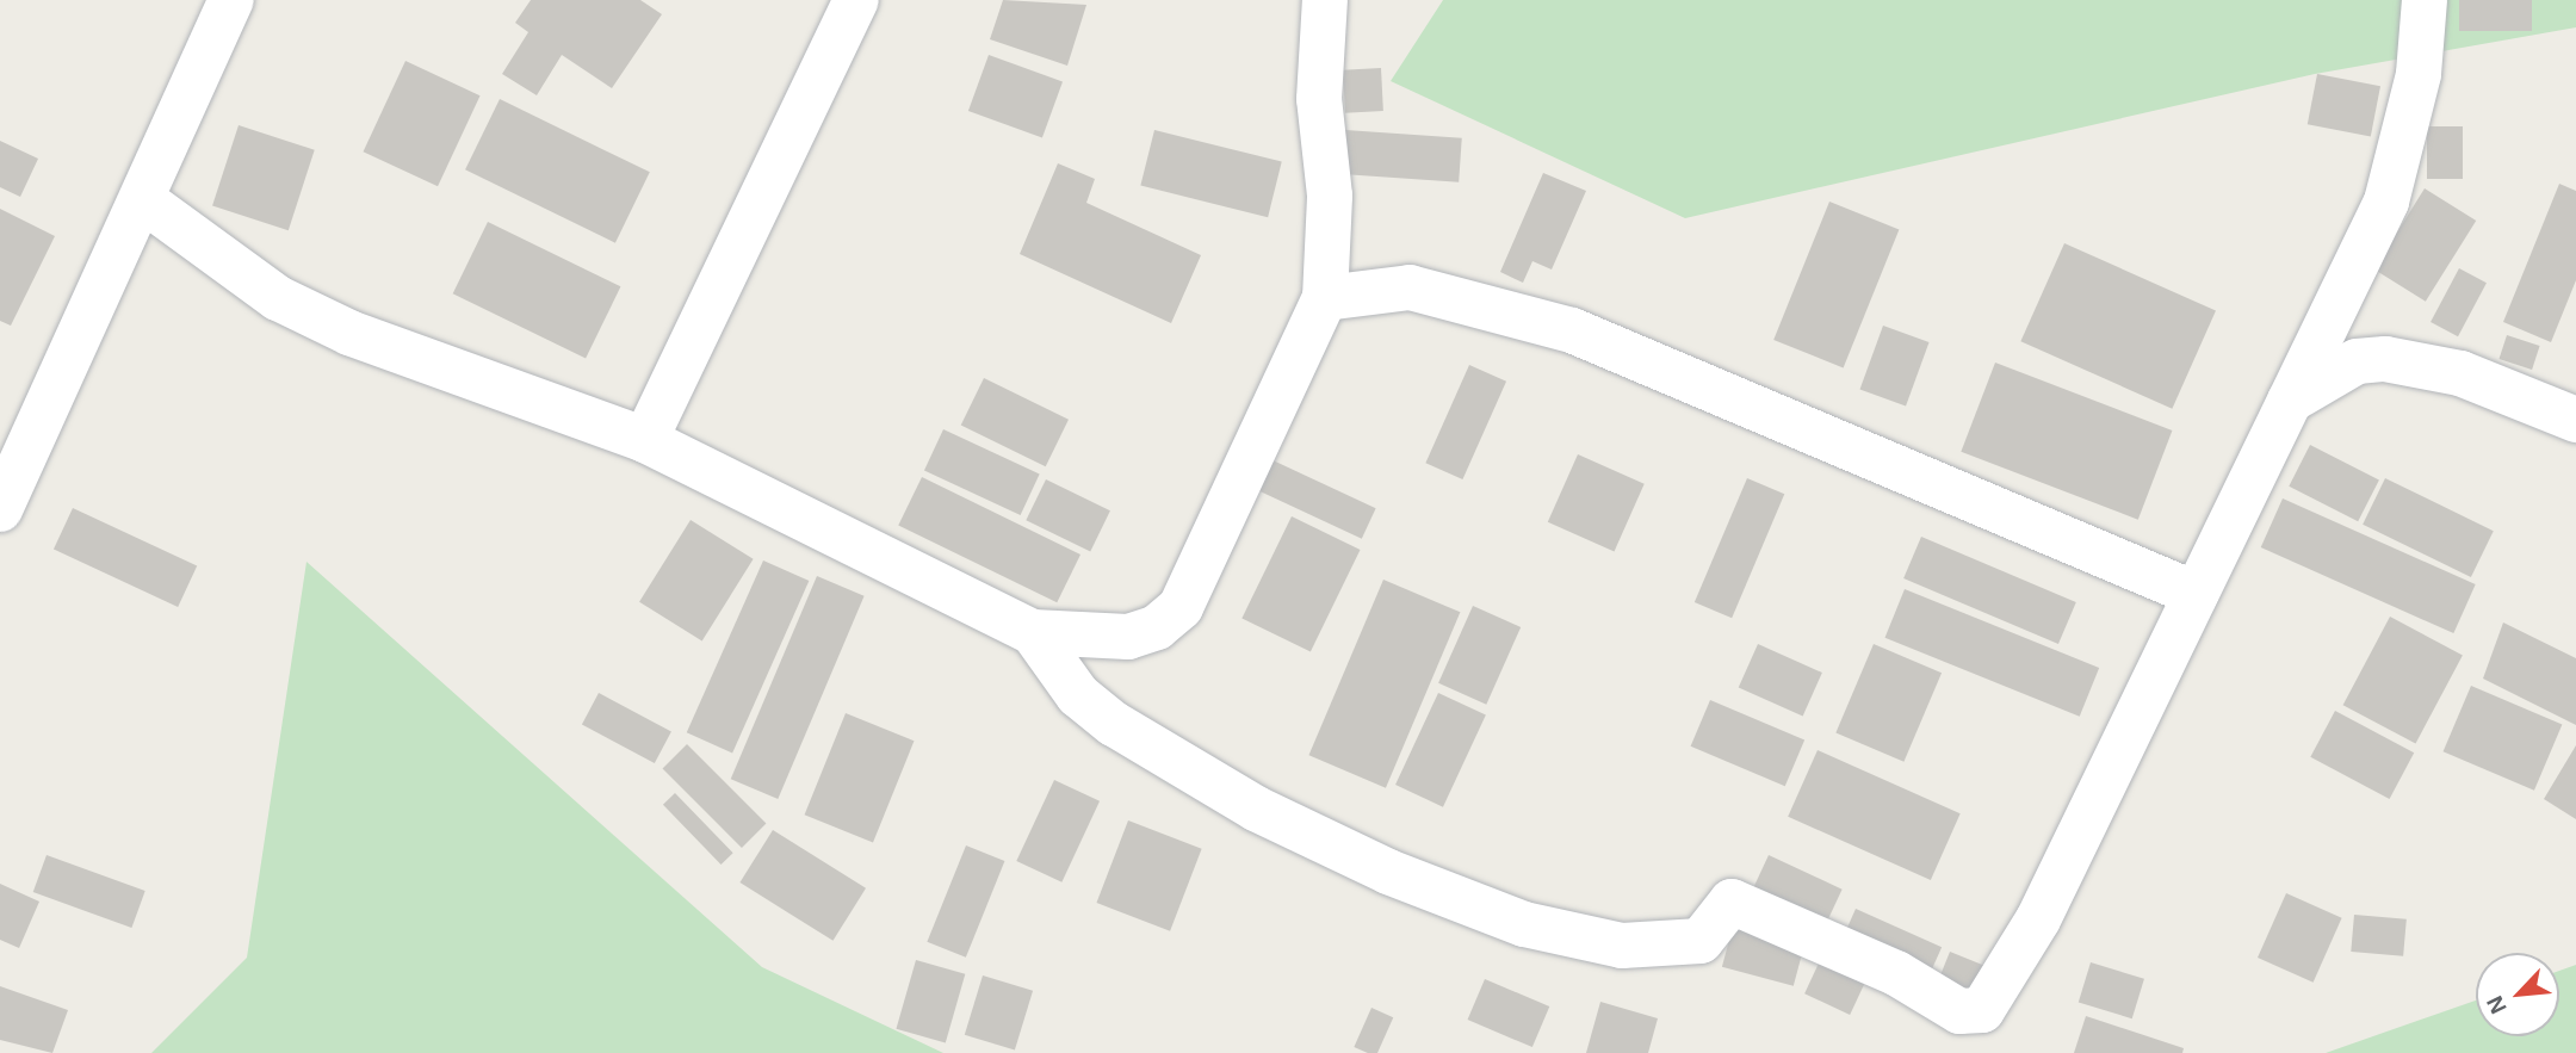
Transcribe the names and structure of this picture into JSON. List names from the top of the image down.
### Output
{
  "north": "bottom left"
}
